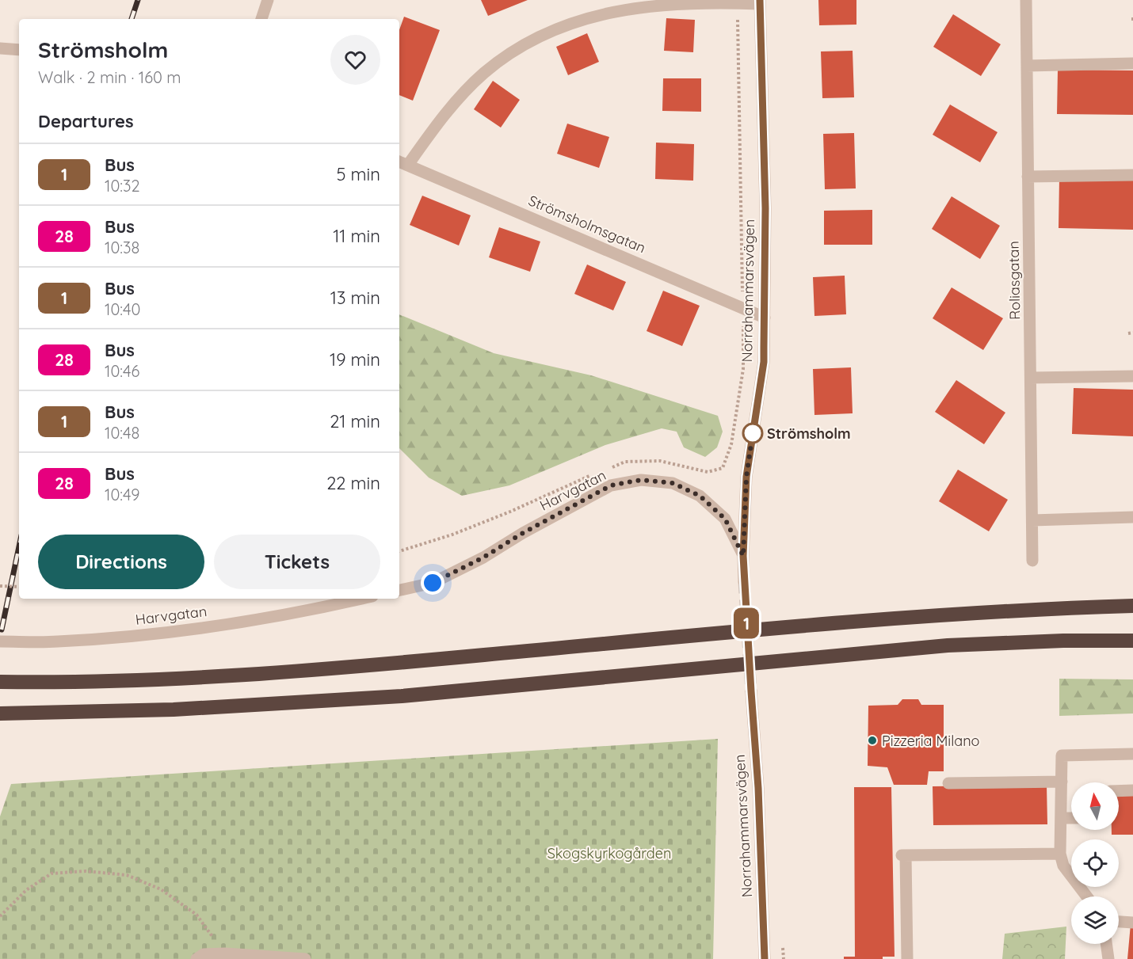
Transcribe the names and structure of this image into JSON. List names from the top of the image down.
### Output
{
  "streets": {
    "street": [
      "Strömsholmsgatan",
      "Roliasgatan",
      "Norrahammarsvägen",
      "Harvgatan"
    ]
  },
  "crossings": [
    ["Strömsholmsgatan", "Norrahammarsvägen"],
    ["Norrahammarsvägen", "Harvgatan"]
  ],
  "parks": ["Skogskyrkogården"],
  "places": ["Strömsholm", "Pizzeria Milano"],
  "lines": ["bus line 1"],
  "north": "top",
  "page": {
    "on_map": "1",
    "heading": [
      ["Strömsholm", "Walk · 2 min · 160 m"],
      "Departures"
    ],
    "list": [
      {
        "mark": "1",
        "name": "Bus",
        "note": "10:32",
        "value": "5 min"
      },
      {
        "mark": "28",
        "name": "Bus",
        "note": "10:38",
        "value": "11 min"
      },
      {
        "mark": "1",
        "name": "Bus",
        "note": "10:40",
        "value": "13 min"
      },
      {
        "mark": "28",
        "name": "Bus",
        "note": "10:46",
        "value": "19 min"
      },
      {
        "mark": "1",
        "name": "Bus",
        "note": "10:48",
        "value": "21 min"
      },
      {
        "mark": "28",
        "name": "Bus",
        "note": "10:49",
        "value": "22 min"
      }
    ],
    "buttons": ["Directions", "Tickets"]
  }
}
